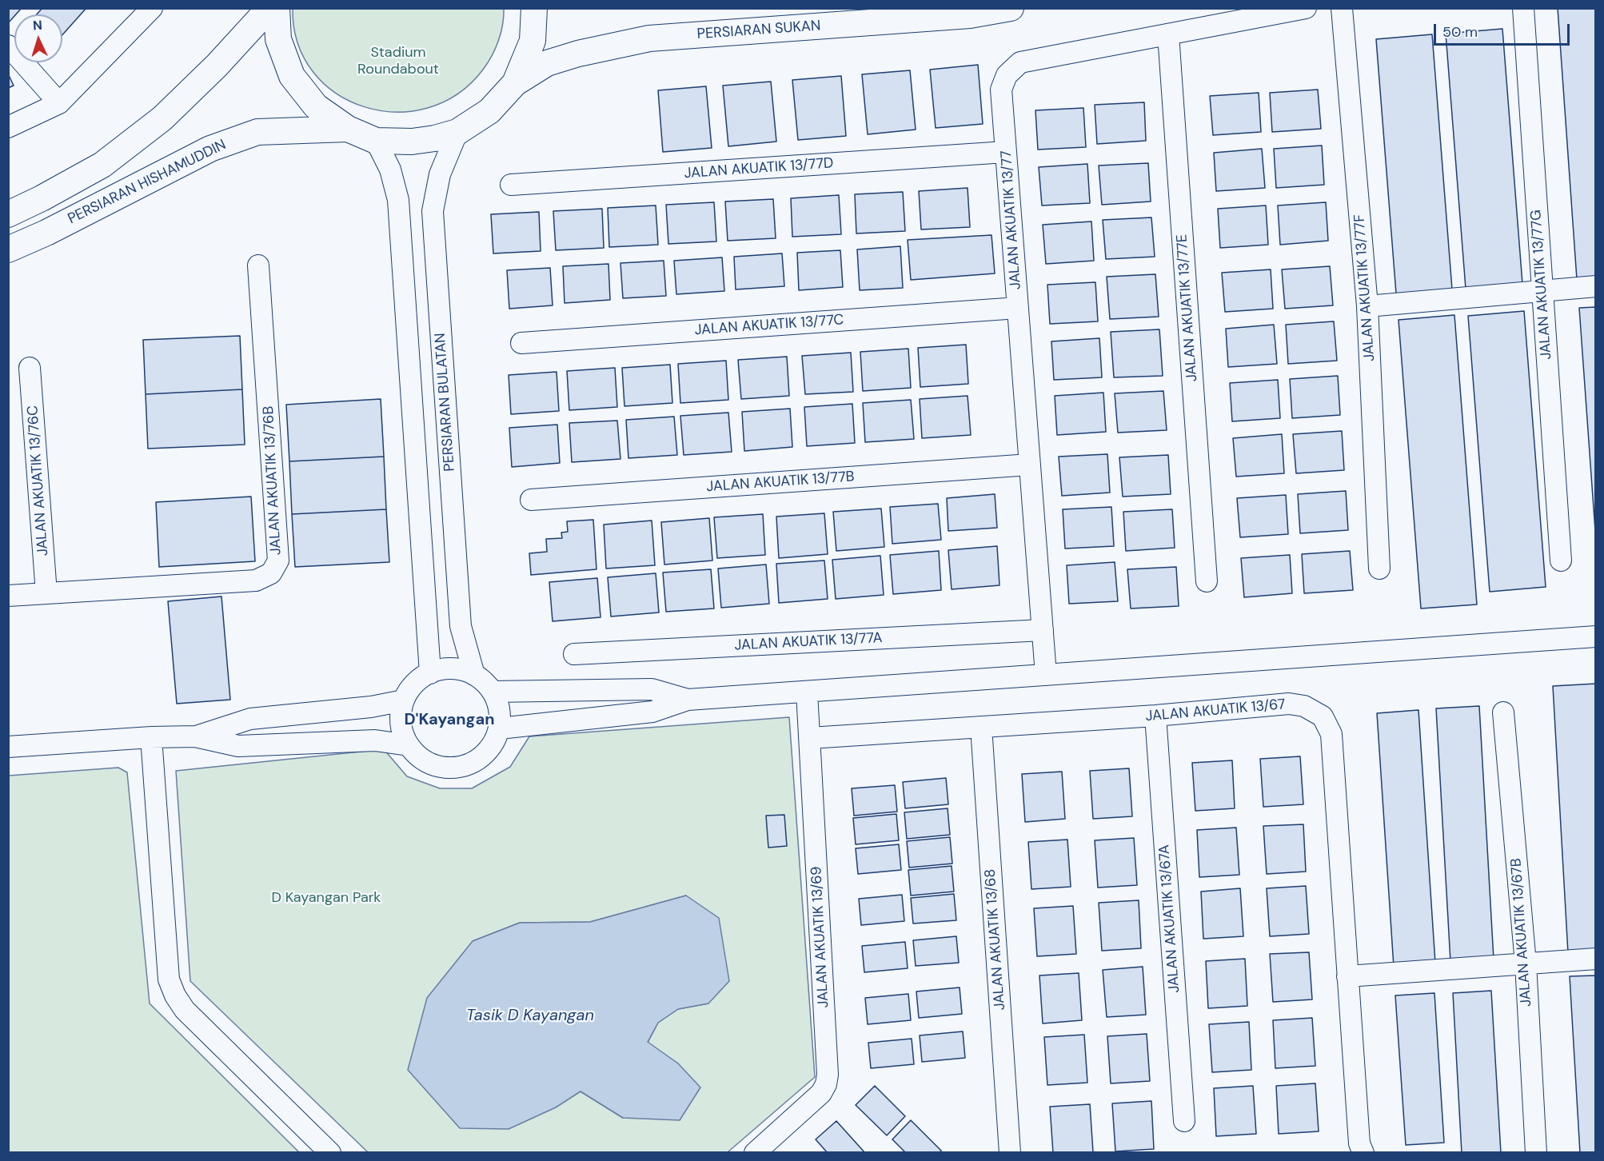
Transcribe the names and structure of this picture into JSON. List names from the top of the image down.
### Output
{
  "streets": {
    "main road": ["PERSIARAN SUKAN", "PERSIARAN HISHAMUDDIN"],
    "street": [
      "JALAN AKUATIK 13/77D",
      "JALAN AKUATIK 13/77",
      "JALAN AKUATIK 13/77G",
      "JALAN AKUATIK 13/77F",
      "JALAN AKUATIK 13/77E",
      "JALAN AKUATIK 13/77C",
      "PERSIARAN BULATAN",
      "JALAN AKUATIK 13/76C",
      "JALAN AKUATIK 13/76B",
      "JALAN AKUATIK 13/77B",
      "JALAN AKUATIK 13/77A",
      "JALAN AKUATIK 13/67",
      "JALAN AKUATIK 13/67A",
      "JALAN AKUATIK 13/67B",
      "JALAN AKUATIK 13/69",
      "JALAN AKUATIK 13/68"
    ]
  },
  "crossings": [
    ["JALAN AKUATIK 13/77D", "JALAN AKUATIK 13/77"],
    ["JALAN AKUATIK 13/77", "JALAN AKUATIK 13/77E"],
    ["JALAN AKUATIK 13/77", "JALAN AKUATIK 13/77C"],
    ["JALAN AKUATIK 13/77", "JALAN AKUATIK 13/77B"],
    ["JALAN AKUATIK 13/77", "JALAN AKUATIK 13/77A"],
    ["JALAN AKUATIK 13/76C", "JALAN AKUATIK 13/76B"],
    ["JALAN AKUATIK 13/67", "JALAN AKUATIK 13/67A"],
    ["JALAN AKUATIK 13/67", "JALAN AKUATIK 13/69"],
    ["JALAN AKUATIK 13/67", "JALAN AKUATIK 13/68"]
  ],
  "districts": ["D'Kayangan"],
  "water": ["Tasik D Kayangan"],
  "parks": ["Stadium Roundabout", "D Kayangan Park"],
  "scale_bar": "50 m",
  "north": "top"
}
